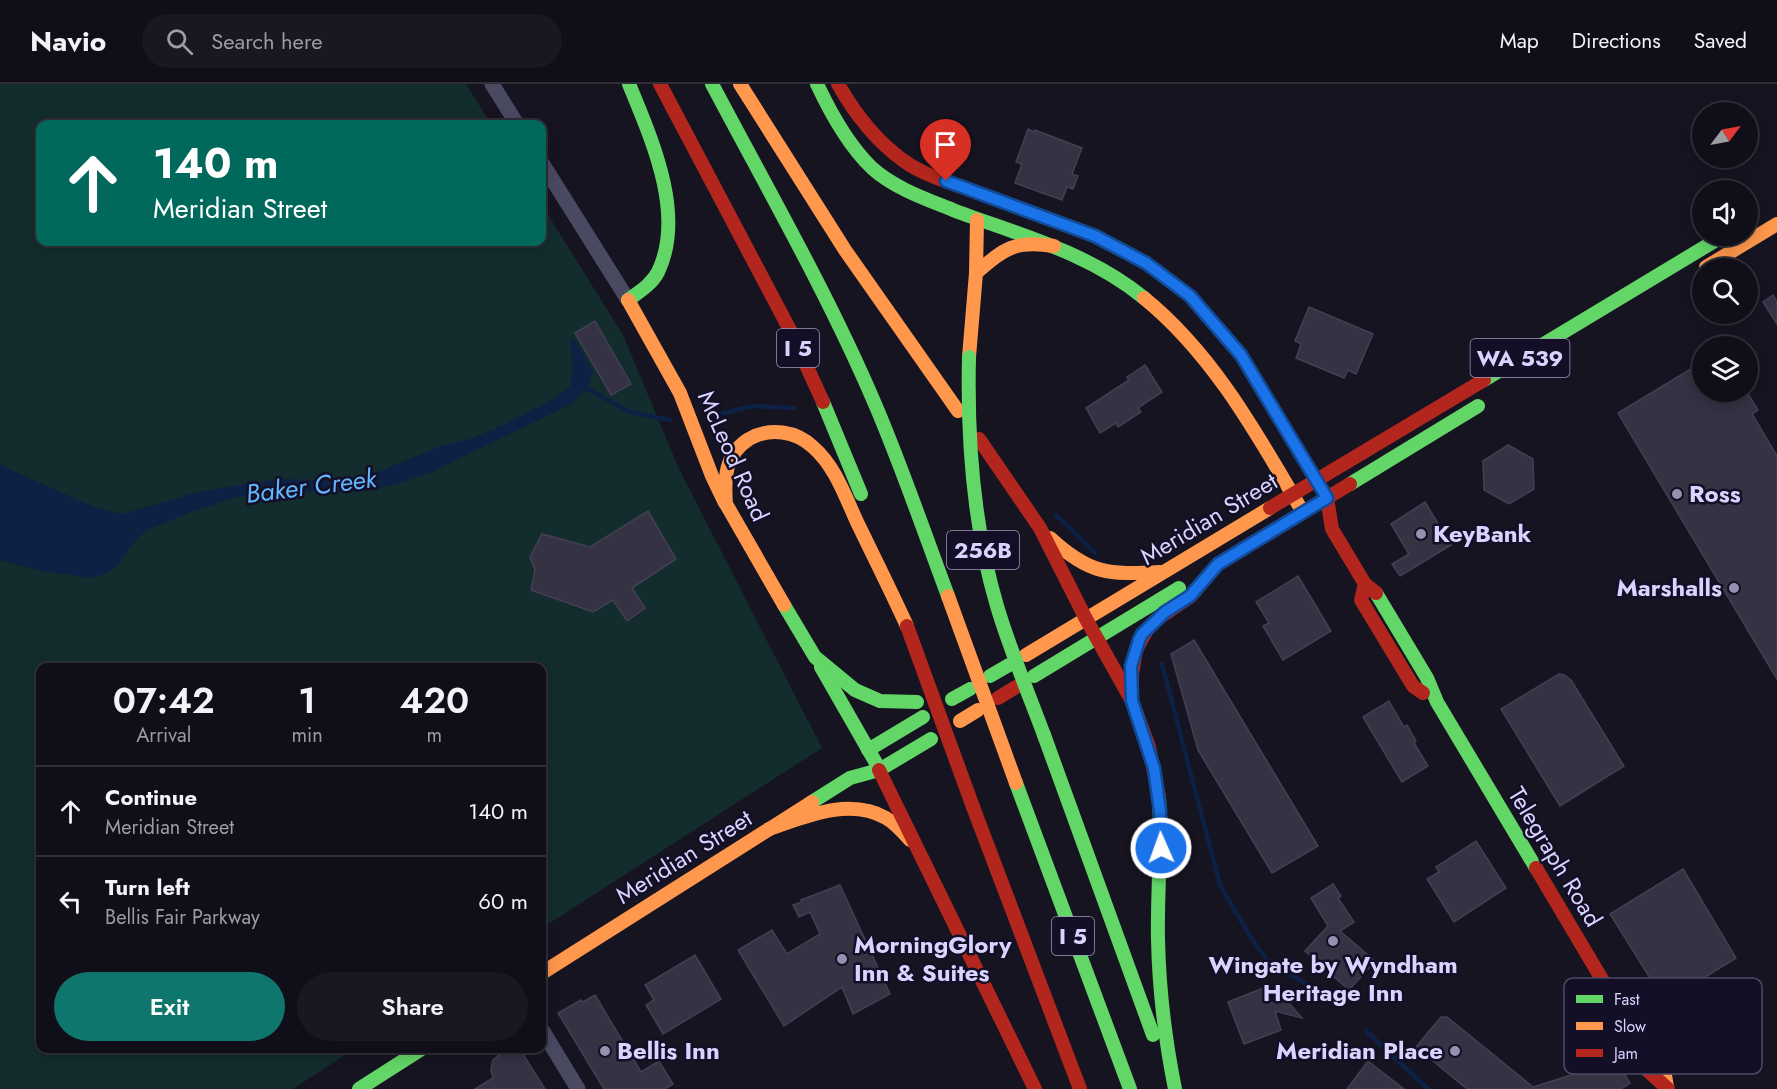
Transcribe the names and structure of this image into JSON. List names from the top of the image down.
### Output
{
  "streets": {
    "main road": [
      "I 5",
      "WA 539",
      "McLeod Road",
      "Meridian Street",
      "256B",
      "Telegraph Road"
    ]
  },
  "crossings": [
    ["McLeod Road", "Meridian Street"]
  ],
  "water": ["Baker Creek"],
  "places": [
    "Ross",
    "KeyBank",
    "Marshalls",
    "Wingate by Wyndham Heritage Inn",
    "MorningGlory Inn & Suites",
    "Bellis Inn",
    "Meridian Place"
  ],
  "legend": ["Fast", "Slow", "Jam"],
  "north": "top right",
  "page": {
    "header": "Navio",
    "search": "Search here",
    "nav": ["Map", "Directions", "Saved"],
    "turn": ["140 m", "Meridian Street"],
    "eta": [
      "07:42",
      "Arrival",
      "1",
      "min",
      "420",
      "m"
    ],
    "list": [
      {
        "name": "Continue",
        "note": "Meridian Street",
        "value": "140 m"
      },
      {
        "name": "Turn left",
        "note": "Bellis Fair Parkway",
        "value": "60 m"
      }
    ],
    "buttons": ["Exit", "Share"]
  }
}
